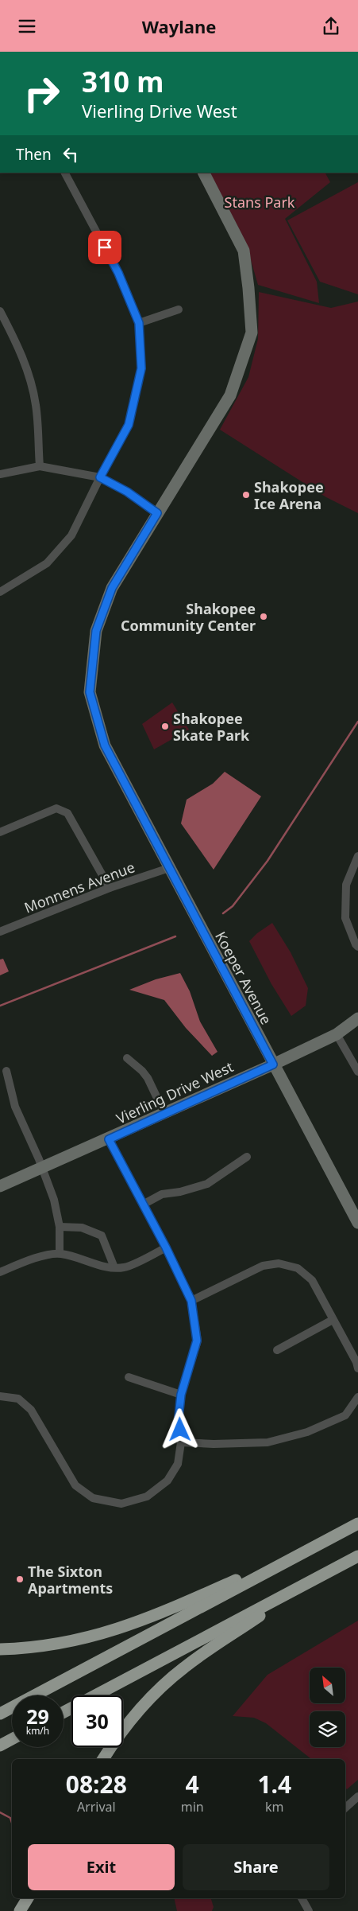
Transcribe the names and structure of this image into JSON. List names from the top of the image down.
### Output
{
  "streets": {
    "street": ["Monnens Avenue", "Koeper Avenue", "Vierling Drive West"]
  },
  "crossings": [
    ["Monnens Avenue", "Koeper Avenue"],
    ["Koeper Avenue", "Vierling Drive West"]
  ],
  "parks": ["Stans Park"],
  "places": [
    "Shakopee Ice Arena",
    "Shakopee Community Center",
    "Shakopee Skate Park",
    "The Sixton Apartments"
  ],
  "north": "top left",
  "page": {
    "header": "Waylane",
    "turn": ["310 m", "Vierling Drive West"],
    "then": "Then",
    "speed": "29 km/h",
    "limit": "30",
    "eta": [
      "08:28",
      "Arrival",
      "4",
      "min",
      "1.4",
      "km"
    ],
    "buttons": ["Exit", "Share"]
  }
}
